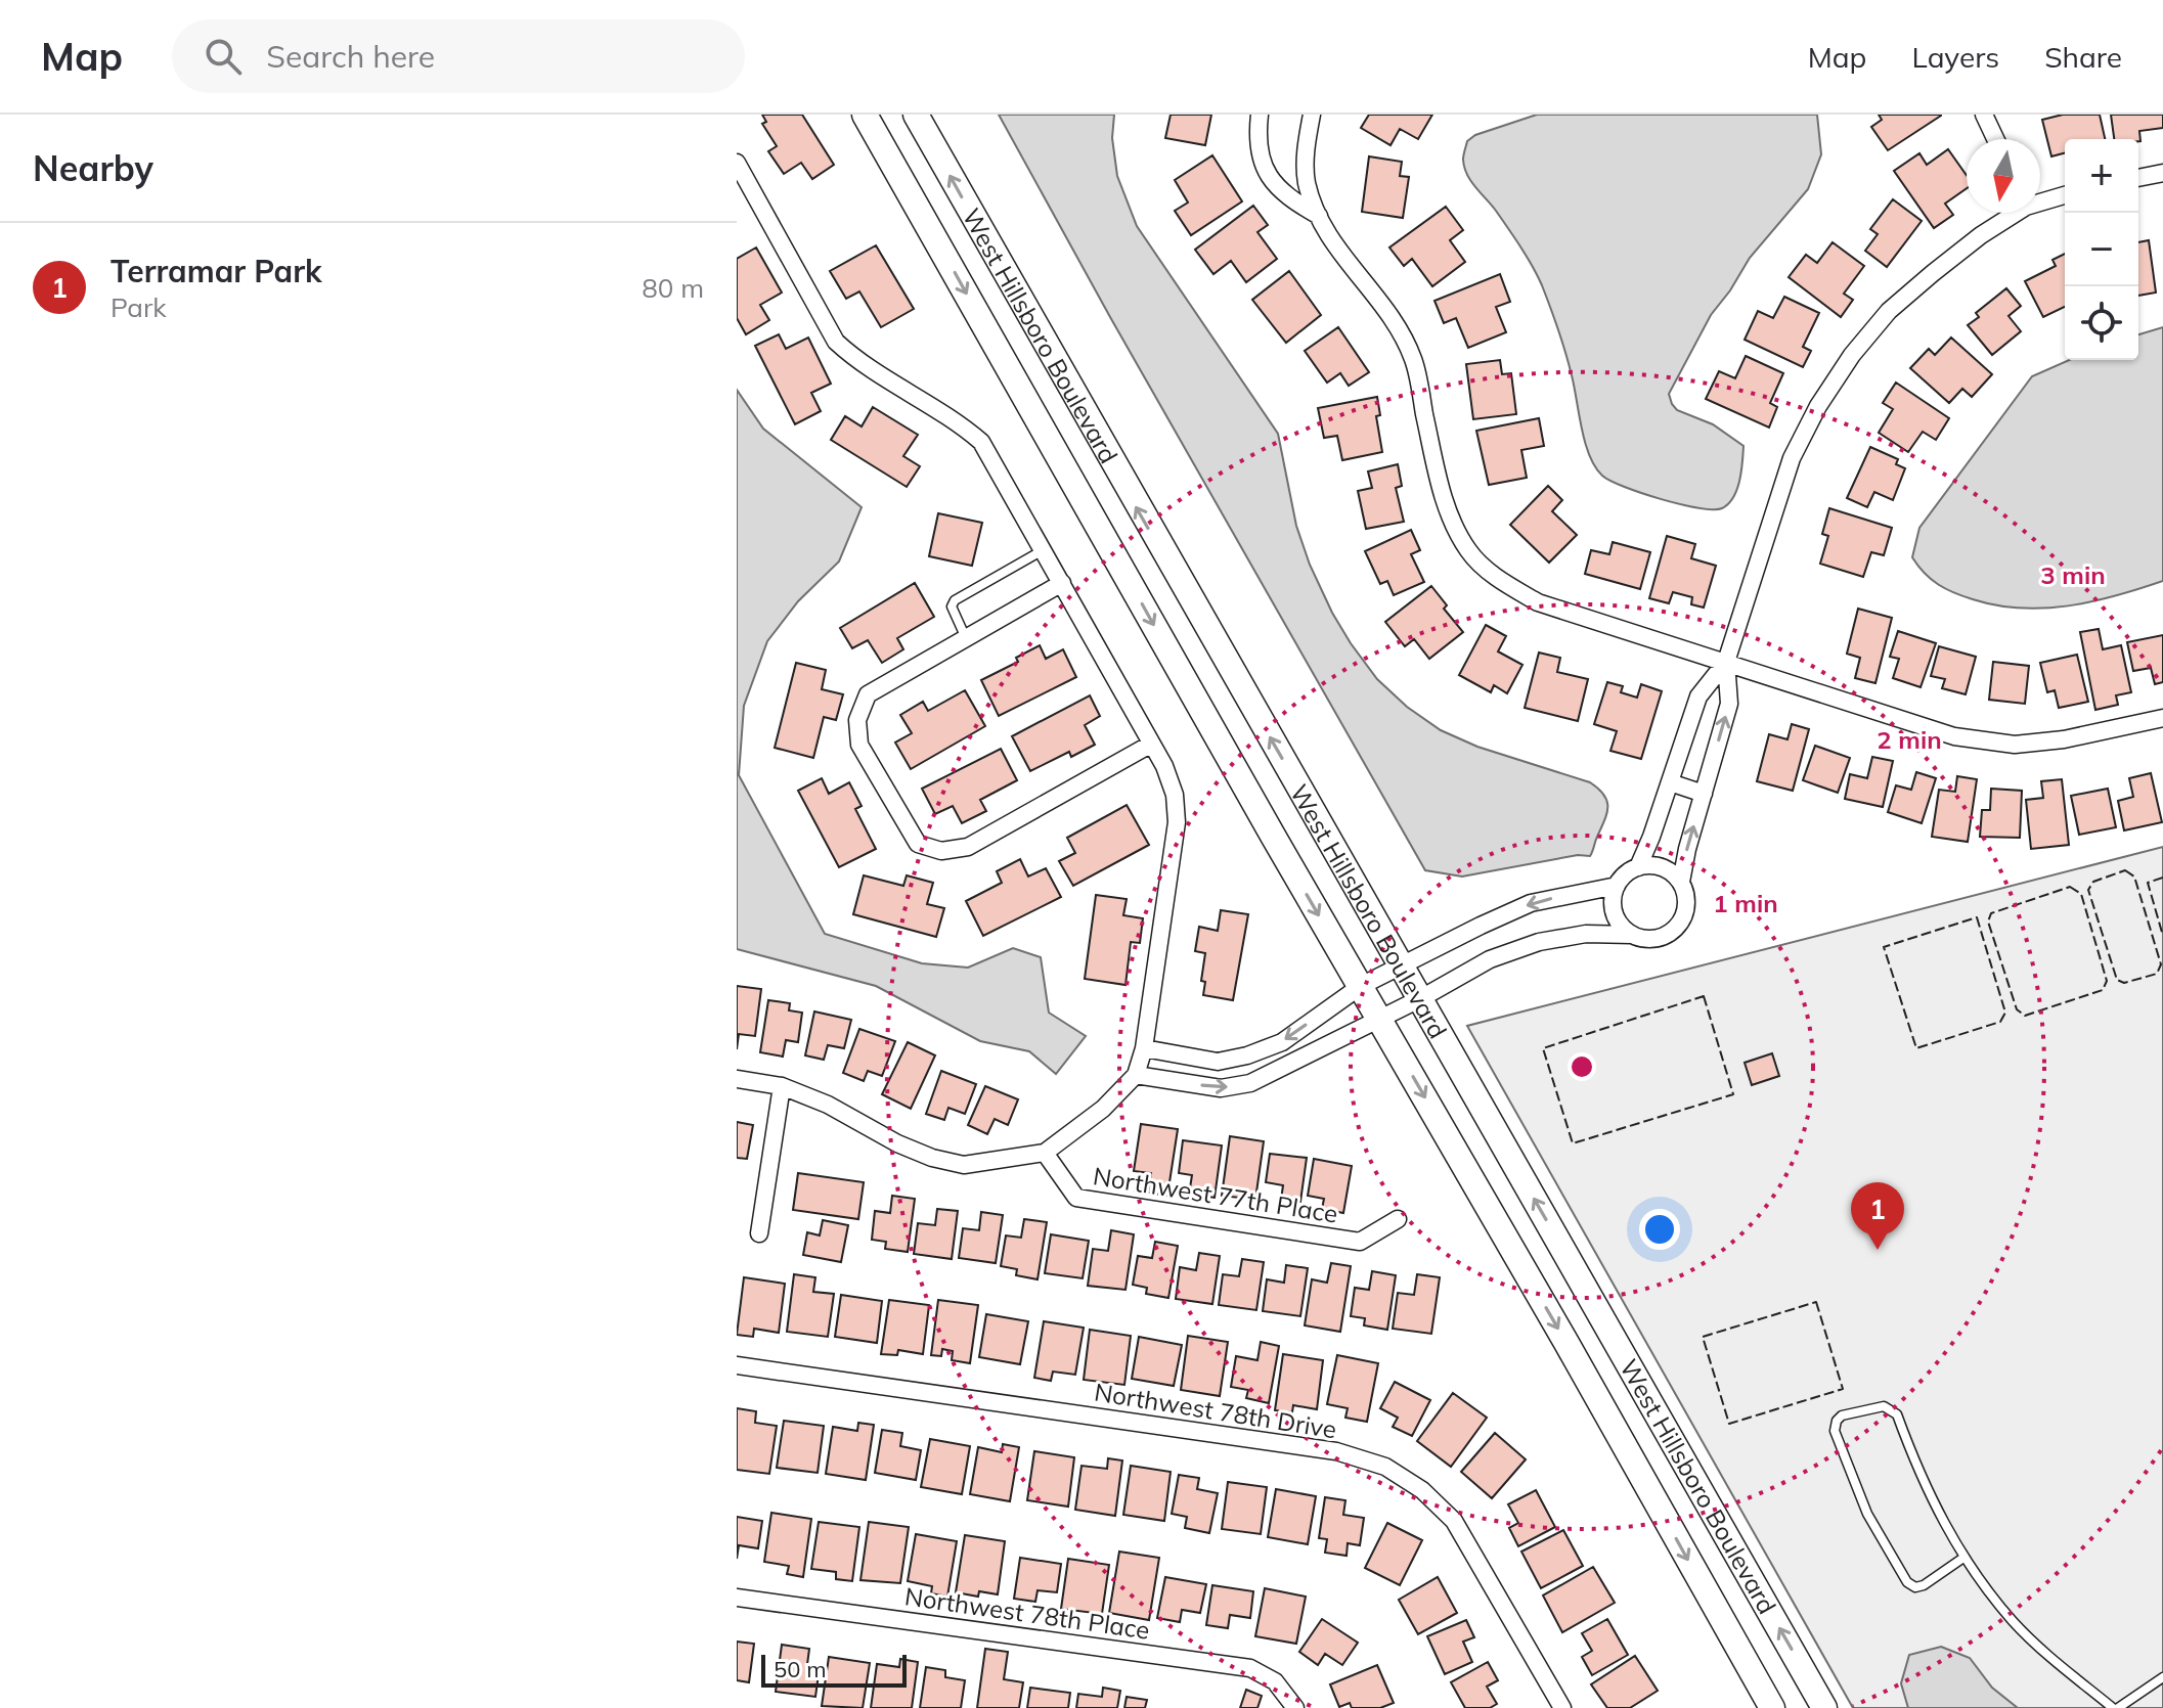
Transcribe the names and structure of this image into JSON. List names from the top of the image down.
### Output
{
  "streets": {
    "street": [
      "West Hillsboro Boulevard",
      "Northwest 77th Place",
      "Northwest 78th Drive",
      "Northwest 78th Place"
    ]
  },
  "scale_bar": "50 m",
  "north": "bottom",
  "page": {
    "header": "Map",
    "search": "Search here",
    "nav": ["Map", "Layers", "Share"],
    "heading": "Nearby",
    "map_buttons": ["+", "−"],
    "list": [
      {
        "mark": "1",
        "name": "Terramar Park",
        "note": "Park",
        "value": "80 m"
      }
    ],
    "pins": "1",
    "scale": "50 m"
  },
  "rings": ["3 min", "2 min", "1 min"]
}
